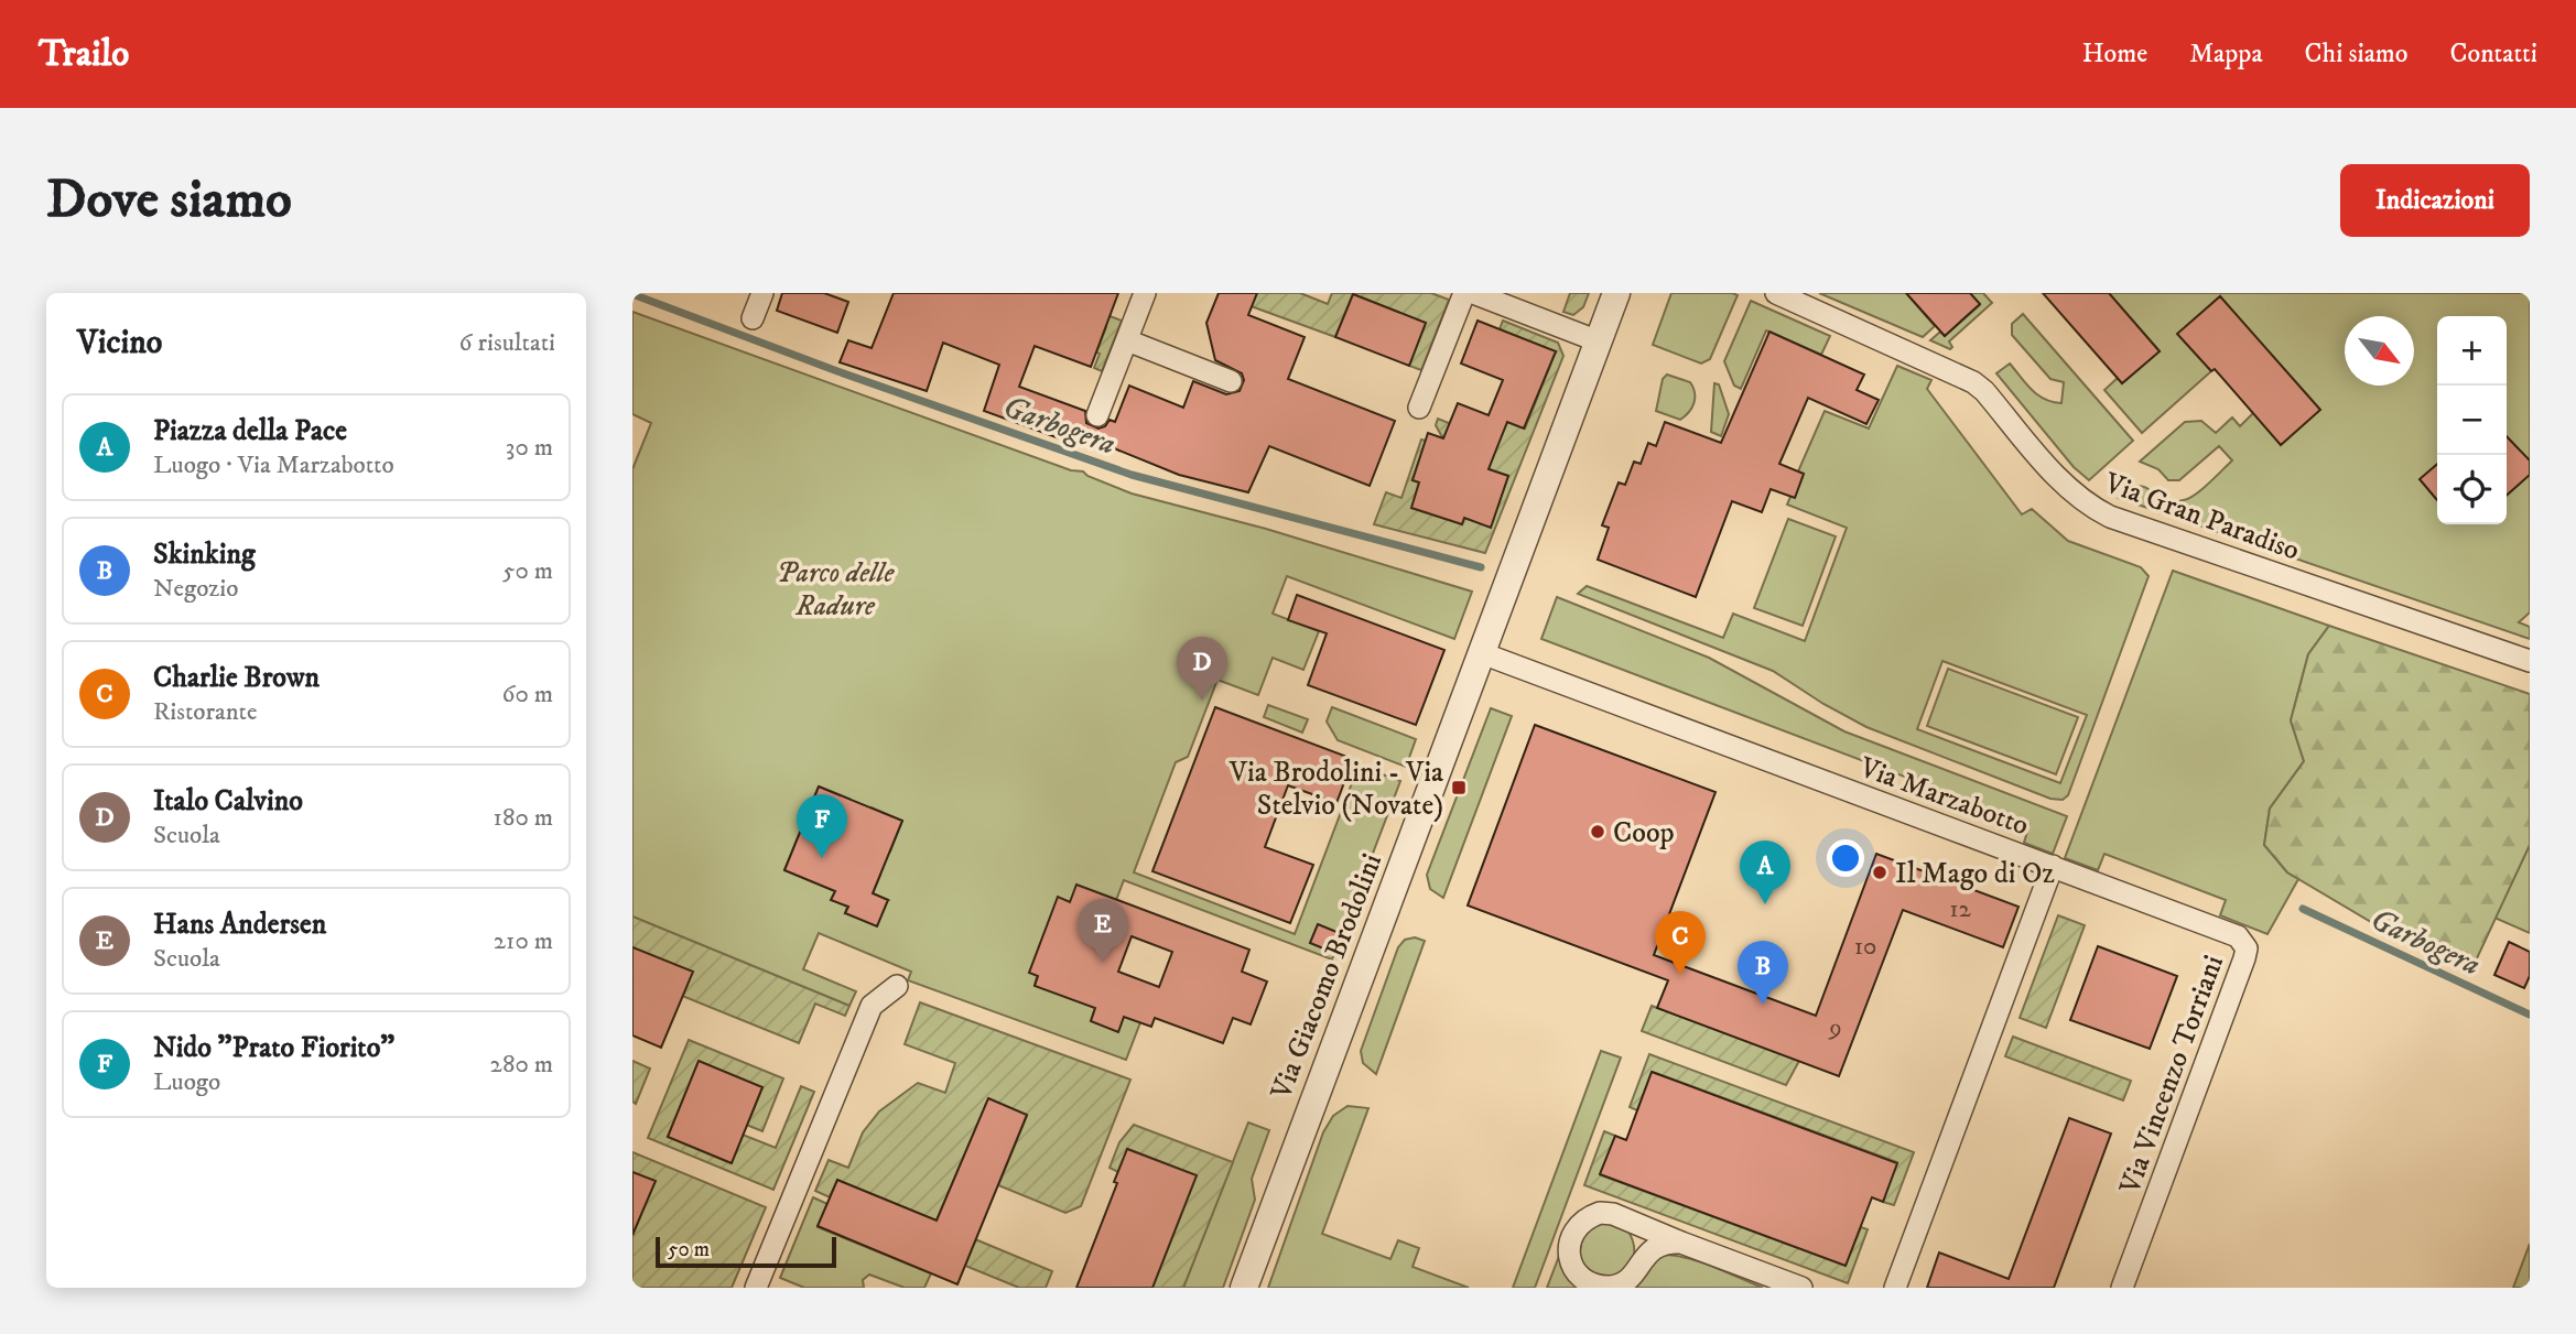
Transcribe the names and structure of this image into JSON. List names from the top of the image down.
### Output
{
  "streets": {
    "street": [
      "Via Gran Paradiso",
      "Via Marzabotto",
      "Via Giacomo Brodolini",
      "Via Vincenzo Torriani"
    ]
  },
  "crossings": [
    ["Via Marzabotto", "Via Giacomo Brodolini"],
    ["Via Marzabotto", "Via Vincenzo Torriani"]
  ],
  "water": ["Garbogera"],
  "parks": ["Parco delle Radure"],
  "places": {
    "transit": ["Via Brodolini - Via Stelvio (Novate)"],
    "other": ["Coop", "Il Mago di Oz"]
  },
  "house_numbers": ["12", "10", "9"],
  "scale_bar": "50 m",
  "north": "bottom right",
  "page": {
    "header": "Trailo",
    "nav": [
      "Home",
      "Mappa",
      "Chi siamo",
      "Contatti"
    ],
    "buttons": "Indicazioni",
    "title": "Dove siamo",
    "heading": ["Vicino", "6 risultati"],
    "map_buttons": ["+", "−"],
    "list": [
      {
        "mark": "A",
        "name": "Piazza della Pace",
        "note": "Luogo · Via Marzabotto",
        "value": "30 m"
      },
      {
        "mark": "B",
        "name": "Skinking",
        "note": "Negozio",
        "value": "50 m"
      },
      {
        "mark": "C",
        "name": "Charlie Brown",
        "note": "Ristorante",
        "value": "60 m"
      },
      {
        "mark": "D",
        "name": "Italo Calvino",
        "note": "Scuola",
        "value": "180 m"
      },
      {
        "mark": "E",
        "name": "Hans Andersen",
        "note": "Scuola",
        "value": "210 m"
      },
      {
        "mark": "F",
        "name": "Nido \"Prato Fiorito\"",
        "note": "Luogo",
        "value": "280 m"
      }
    ],
    "pins": [
      "D",
      "F",
      "A",
      "E",
      "C",
      "B"
    ],
    "scale": "50 m"
  }
}
